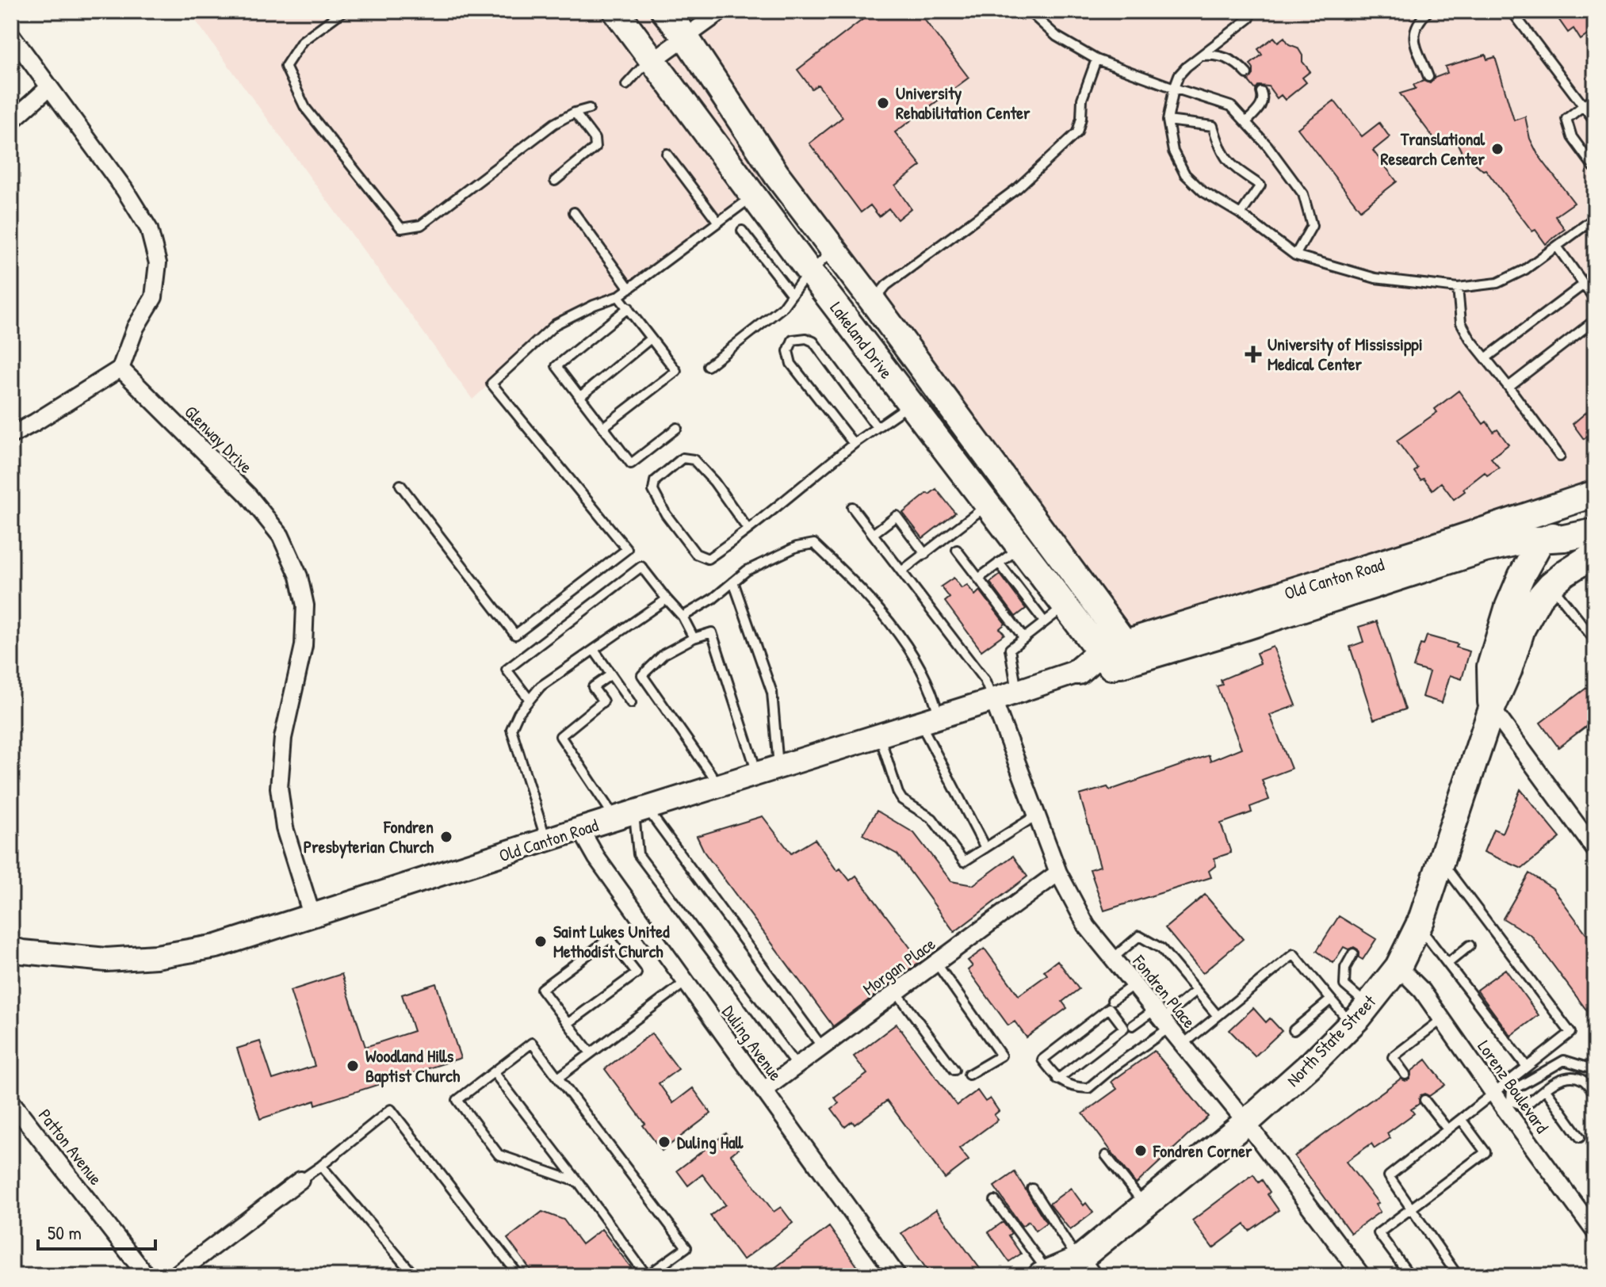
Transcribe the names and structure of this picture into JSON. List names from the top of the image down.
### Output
{
  "streets": {
    "main road": ["Lakeland Drive", "Old Canton Road", "North State Street"],
    "street": [
      "Glenway Drive",
      "Morgan Place",
      "Fondren Place",
      "Duling Avenue",
      "Lorenz Boulevard",
      "Patton Avenue"
    ]
  },
  "crossings": [
    ["Lakeland Drive", "Old Canton Road"],
    ["Glenway Drive", "Old Canton Road"],
    ["Old Canton Road", "Fondren Place"],
    ["Old Canton Road", "North State Street"],
    ["Old Canton Road", "Duling Avenue"],
    ["Morgan Place", "Fondren Place"],
    ["Morgan Place", "Duling Avenue"],
    ["Fondren Place", "North State Street"],
    ["North State Street", "Lorenz Boulevard"]
  ],
  "places": {
    "other": [
      "University Rehabilitation Center",
      "Translational Research Center",
      "Fondren Presbyterian Church",
      "Saint Lukes United Methodist Church",
      "Woodland Hills Baptist Church",
      "Duling Hall",
      "Fondren Corner"
    ],
    "health": ["University of Mississippi Medical Center"]
  },
  "scale_bar": "50 m"
}
